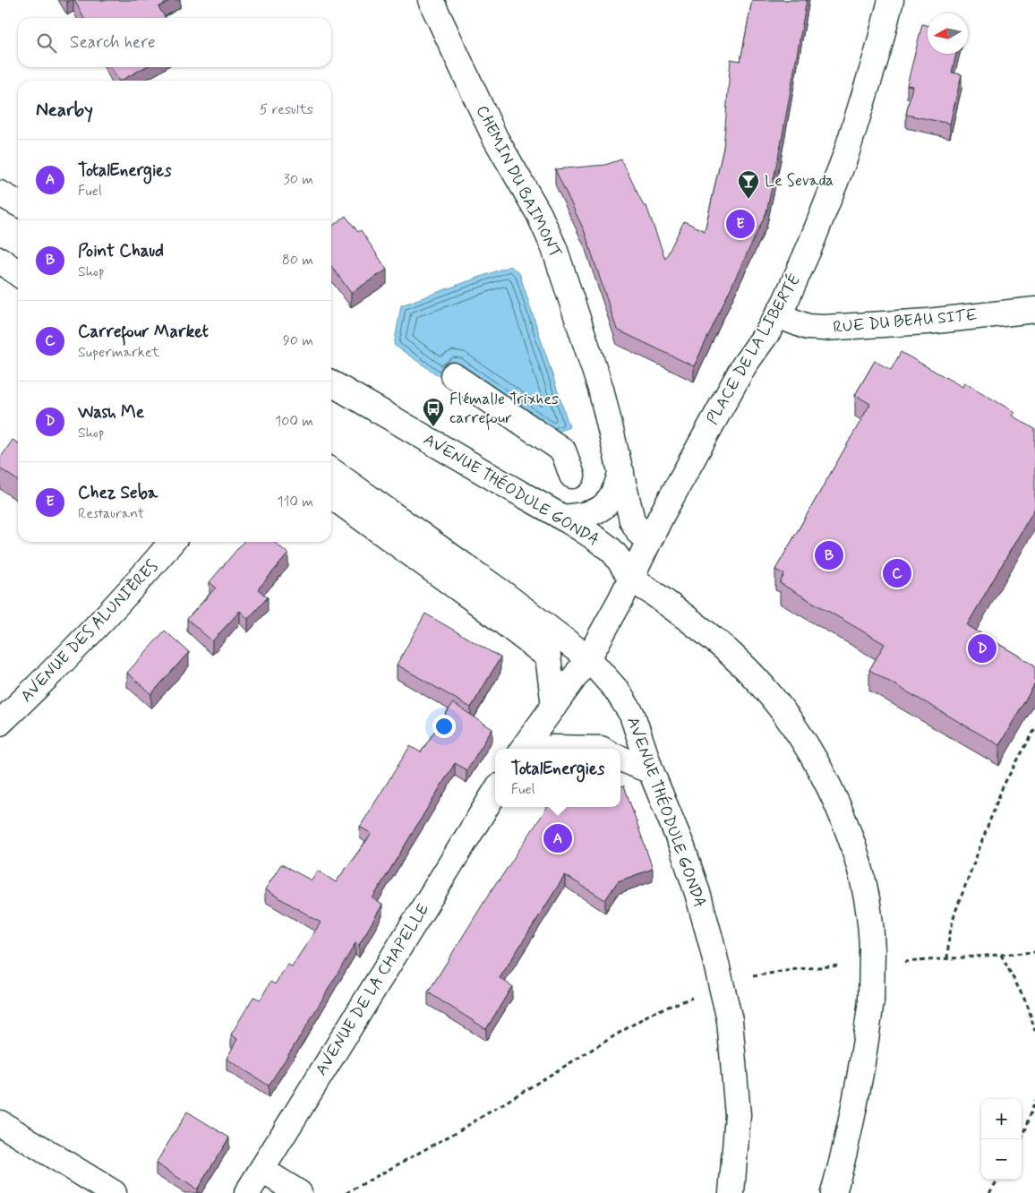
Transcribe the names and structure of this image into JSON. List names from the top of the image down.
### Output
{
  "streets": {
    "street": [
      "CHEMIN DU BAIMONT",
      "RUE DU BEAU SITE",
      "PLACE DE LA LIBERTÉ",
      "AVENUE THÉODULE GONDA",
      "AVENUE DES ALUNIÈRES",
      "AVENUE DE LA CHAPELLE"
    ]
  },
  "crossings": [
    ["CHEMIN DU BAIMONT", "PLACE DE LA LIBERTÉ"],
    ["RUE DU BEAU SITE", "PLACE DE LA LIBERTÉ"],
    ["PLACE DE LA LIBERTÉ", "AVENUE THÉODULE GONDA"]
  ],
  "places": {
    "bar": ["Le Sevada"],
    "bus stop": ["Flémalle Trixhes carrefour"]
  },
  "north": "left",
  "page": {
    "search": "Search here",
    "heading": ["Nearby", "5 results"],
    "list": [
      {
        "mark": "A",
        "name": "TotalEnergies",
        "note": "Fuel",
        "value": "30 m"
      },
      {
        "mark": "B",
        "name": "Point Chaud",
        "note": "Shop",
        "value": "80 m"
      },
      {
        "mark": "C",
        "name": "Carrefour Market",
        "note": "Supermarket",
        "value": "90 m"
      },
      {
        "mark": "D",
        "name": "Wash Me",
        "note": "Shop",
        "value": "100 m"
      },
      {
        "mark": "E",
        "name": "Chez Seba",
        "note": "Restaurant",
        "value": "110 m"
      }
    ],
    "pins": [
      "E",
      "B",
      "C",
      "D",
      "A"
    ],
    "popup": ["TotalEnergies", "Fuel"],
    "map_buttons": ["+", "−"]
  }
}
